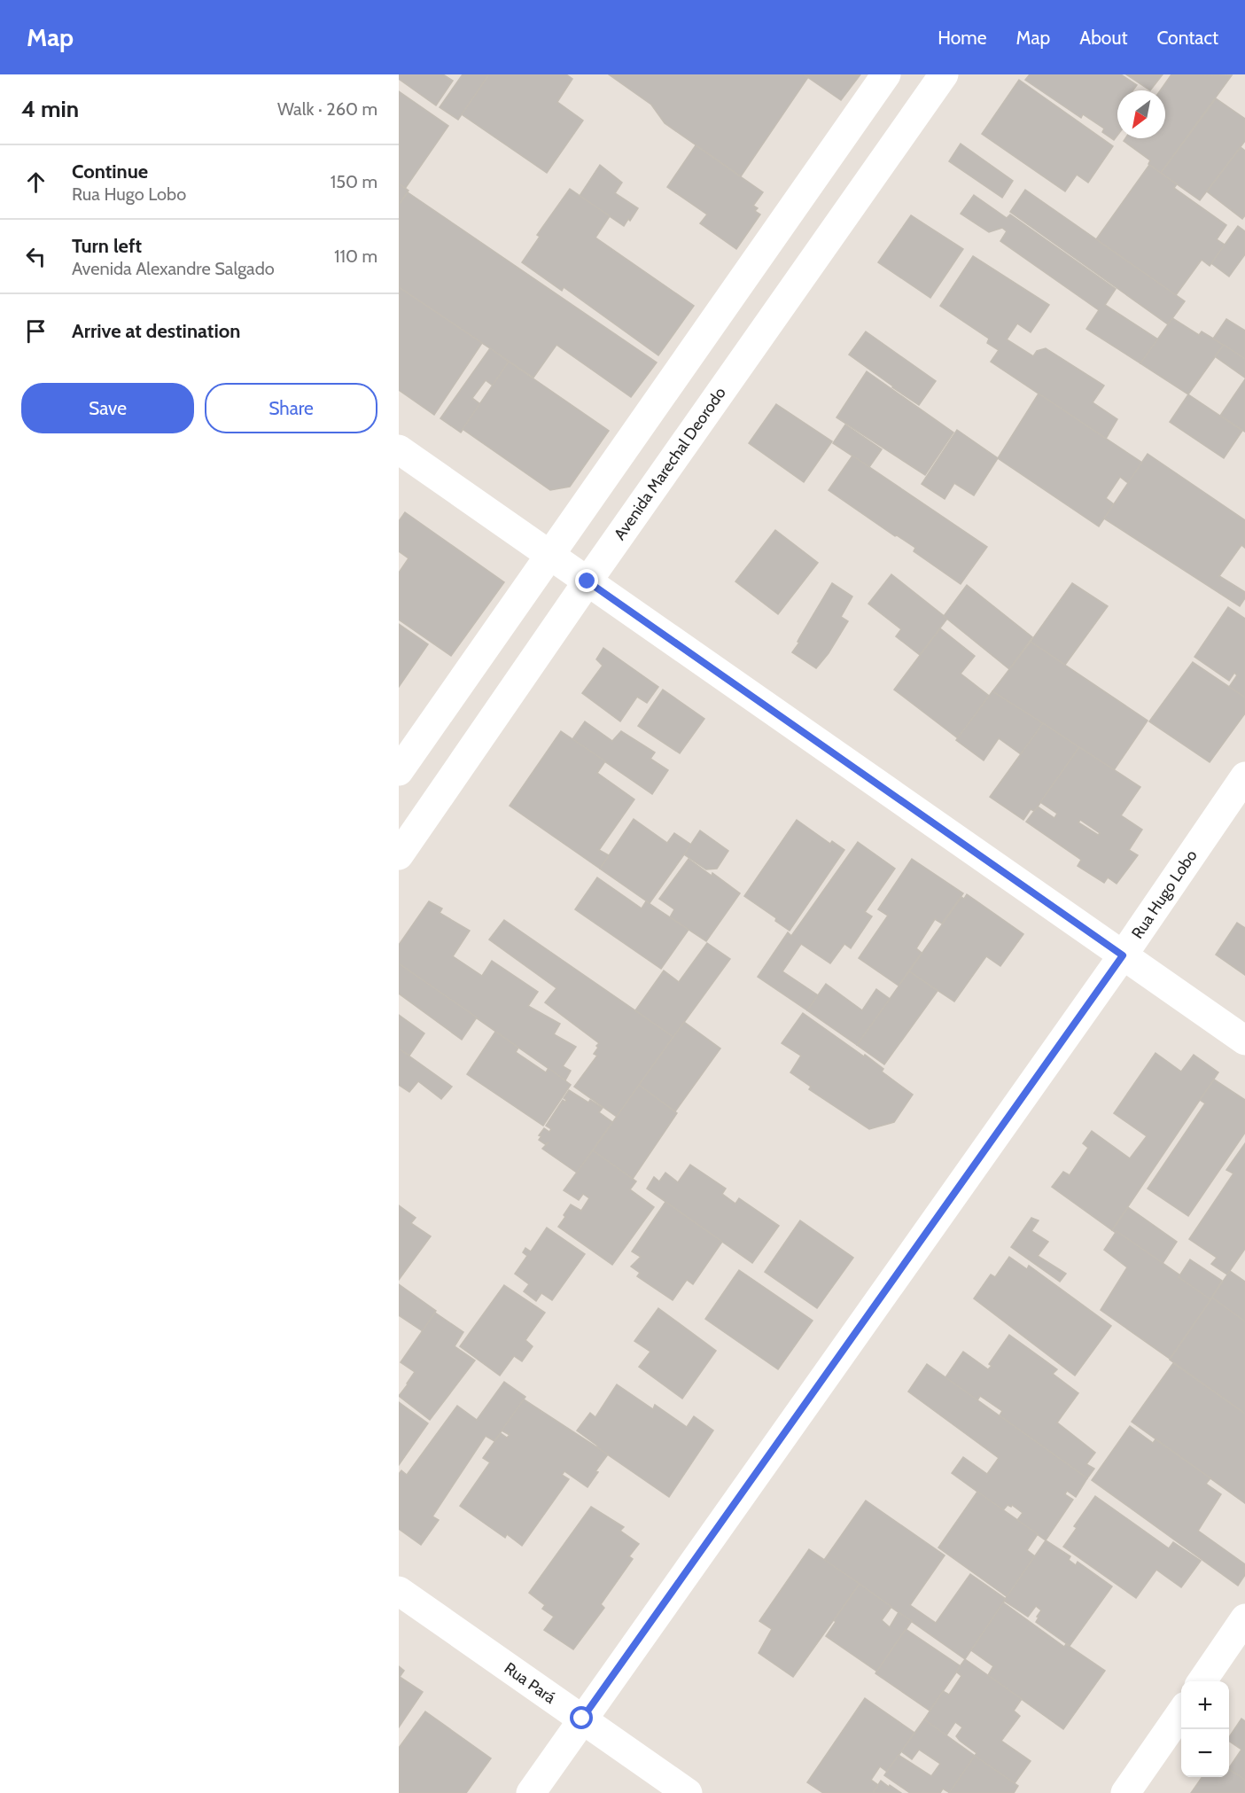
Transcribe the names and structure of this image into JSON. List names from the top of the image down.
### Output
{
  "streets": {
    "street": ["Avenida Marechal Deorodo", "Rua Hugo Lobo", "Rua Pará"]
  },
  "crossings": [
    ["Rua Hugo Lobo", "Rua Pará"]
  ],
  "north": "bottom left",
  "page": {
    "header": "Map",
    "nav": [
      "Home",
      "Map",
      "About",
      "Contact"
    ],
    "heading": ["4 min", "Walk · 260 m"],
    "list": [
      ["Continue", "Rua Hugo Lobo", "150 m"],
      ["Turn left", "Avenida Alexandre Salgado", "110 m"],
      "Arrive at destination"
    ],
    "buttons": ["Save", "Share"],
    "map_buttons": ["+", "−"]
  }
}
